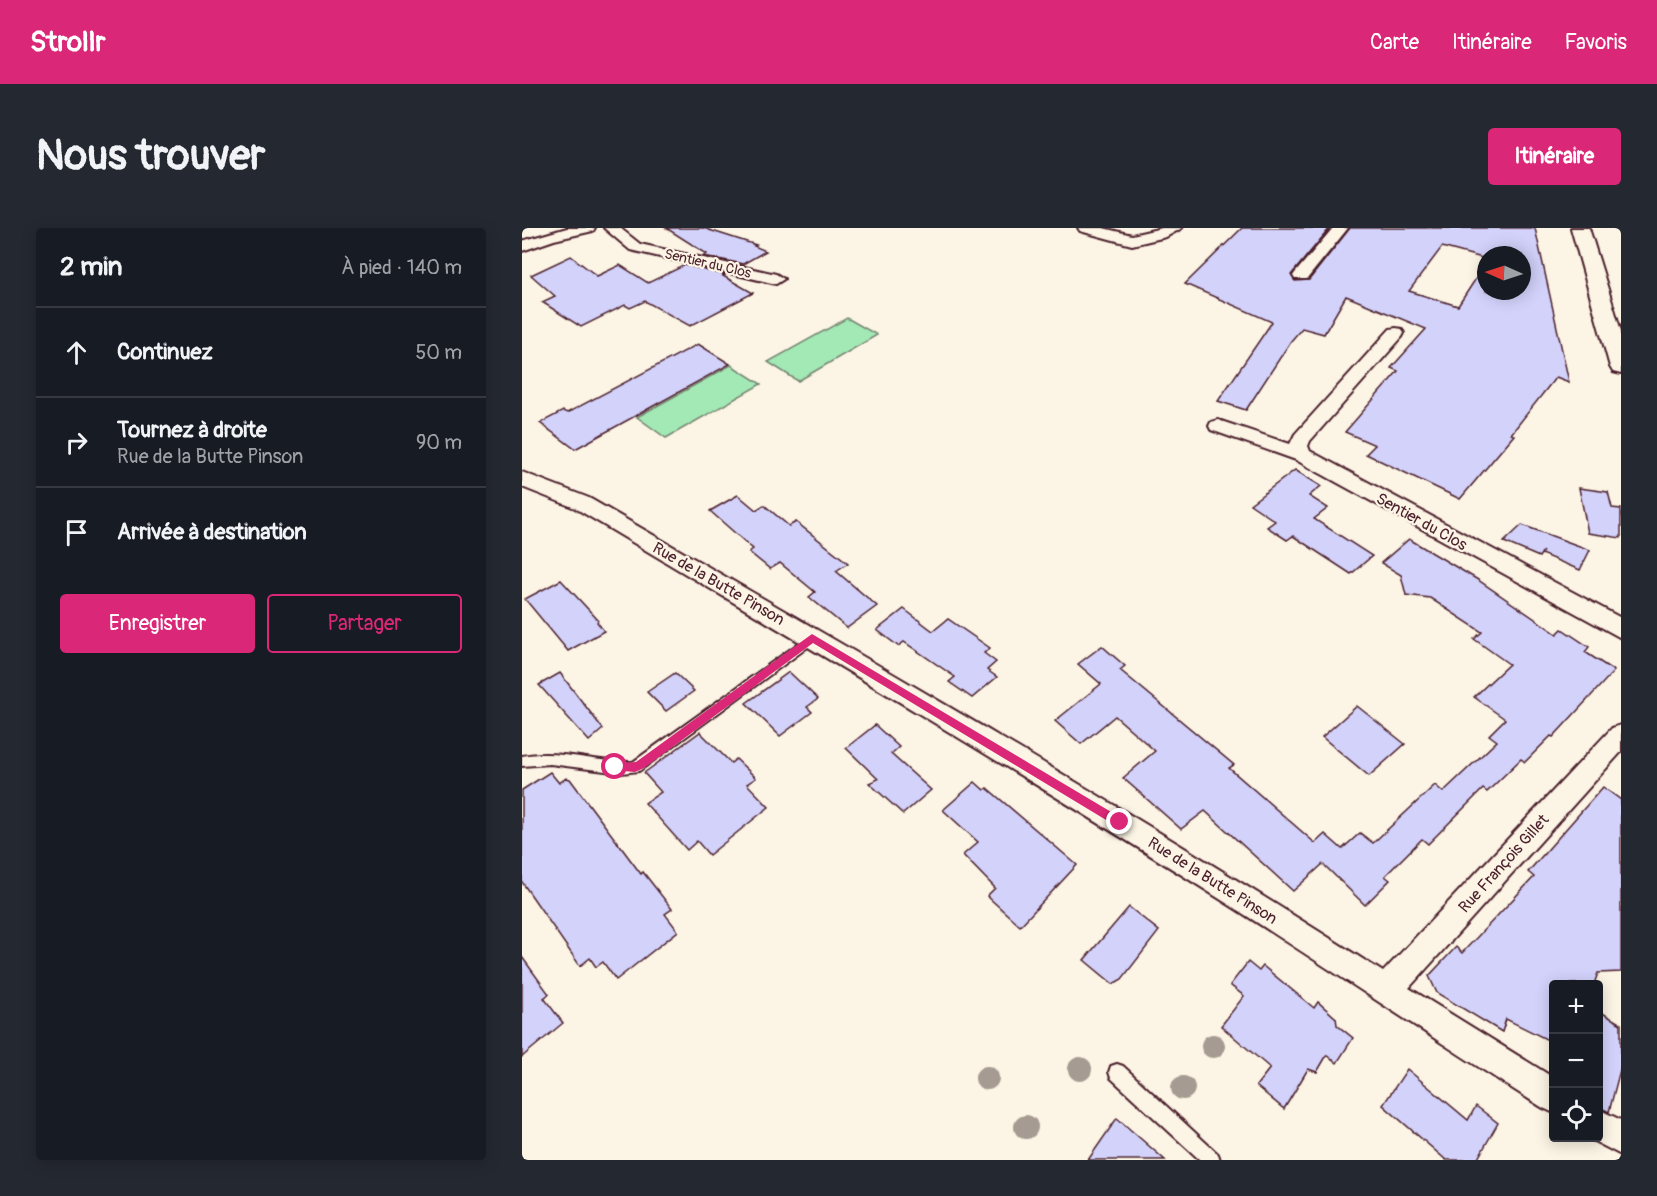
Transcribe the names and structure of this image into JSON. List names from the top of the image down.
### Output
{
  "streets": {
    "street": ["Sentier du Clos", "Rue de la Butte Pinson", "Rue François Gillet"]
  },
  "crossings": [
    ["Rue de la Butte Pinson", "Rue François Gillet"]
  ],
  "north": "left",
  "page": {
    "header": "Strollr",
    "nav": ["Carte", "Itinéraire", "Favoris"],
    "buttons": [
      "Itinéraire",
      ["Enregistrer", "Partager"]
    ],
    "title": "Nous trouver",
    "heading": ["2 min", "À pied · 140 m"],
    "list": [
      ["Continuez", "50 m"],
      ["Tournez à droite", "Rue de la Butte Pinson", "90 m"],
      "Arrivée à destination"
    ],
    "map_buttons": ["+", "−"]
  }
}
